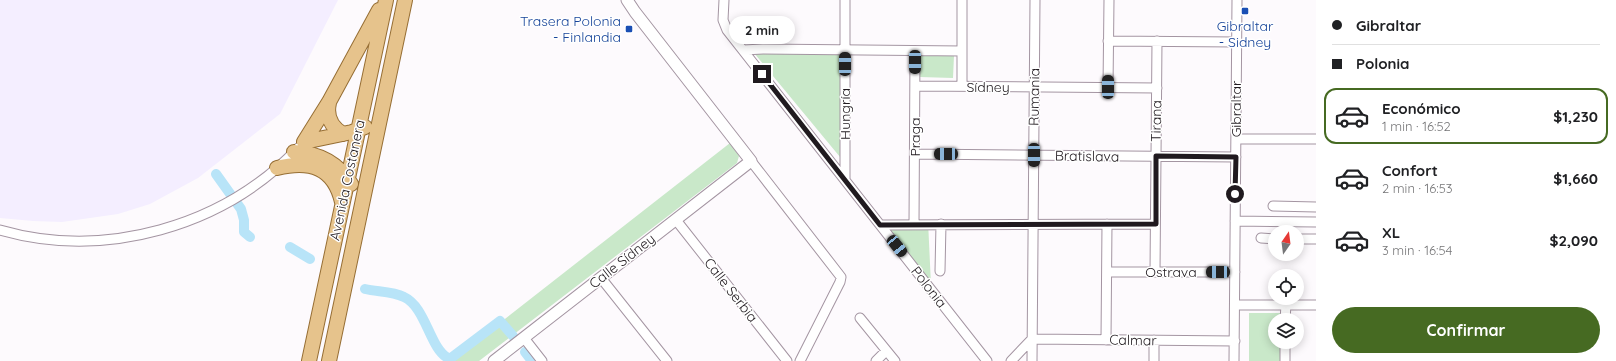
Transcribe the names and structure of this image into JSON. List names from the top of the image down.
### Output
{
  "streets": {
    "main road": ["Avenida Costanera"],
    "street": [
      "Sídney",
      "Rumania",
      "Gibraltar",
      "Hungría",
      "Tirana",
      "Praga",
      "Bratislava",
      "Calle Sídney",
      "Ostrava",
      "Polonia",
      "Calle Serbia",
      "Calmar"
    ]
  },
  "crossings": [
    ["Sídney", "Rumania"],
    ["Sídney", "Tirana"],
    ["Sídney", "Praga"],
    ["Rumania", "Bratislava"],
    ["Rumania", "Calmar"],
    ["Gibraltar", "Bratislava"],
    ["Gibraltar", "Ostrava"],
    ["Gibraltar", "Calmar"],
    ["Hungría", "Polonia"],
    ["Tirana", "Bratislava"],
    ["Tirana", "Ostrava"],
    ["Praga", "Bratislava"],
    ["Calle Sídney", "Calle Serbia"]
  ],
  "places": {
    "transit": ["Gibraltar - Sidney", "Trasera Polonia - Finlandia"]
  },
  "north": "top",
  "page": {
    "banner": ["Gibraltar", "Polonia"],
    "bubble": "2 min",
    "list": [
      {
        "name": "Económico",
        "note": "1 min · 16:52",
        "value": "$1,230"
      },
      {
        "name": "Confort",
        "note": "2 min · 16:53",
        "value": "$1,660"
      },
      {
        "name": "XL",
        "note": "3 min · 16:54",
        "value": "$2,090"
      }
    ],
    "buttons": "Confirmar"
  }
}
